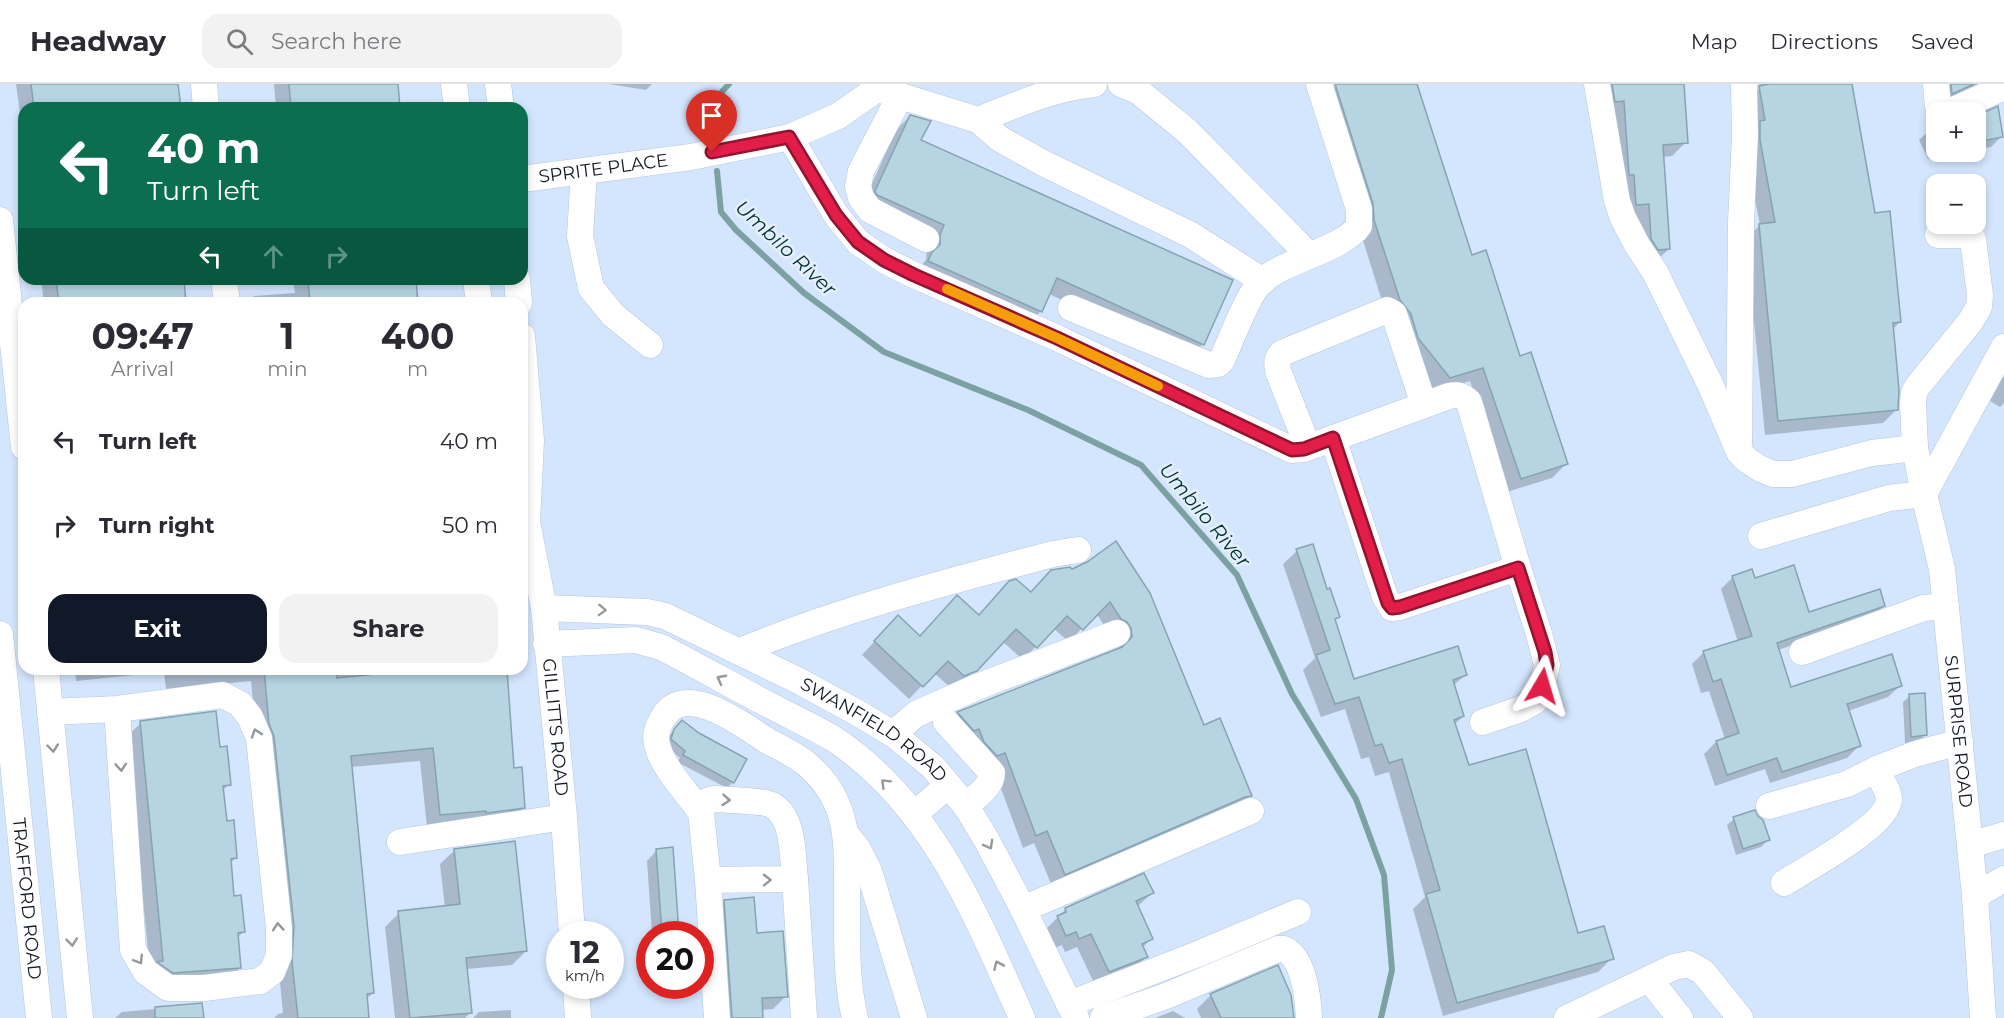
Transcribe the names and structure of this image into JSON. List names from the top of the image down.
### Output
{
  "streets": {
    "street": [
      "SPRITE PLACE",
      "GILLITTS ROAD",
      "SWANFIELD ROAD",
      "SURPRISE ROAD",
      "TRAFFORD ROAD"
    ]
  },
  "crossings": [
    ["GILLITTS ROAD", "SWANFIELD ROAD"]
  ],
  "water": ["Umbilo River"],
  "page": {
    "header": "Headway",
    "search": "Search here",
    "nav": ["Map", "Directions", "Saved"],
    "map_buttons": ["+", "−"],
    "turn": ["40 m", "Turn left"],
    "eta": [
      "09:47",
      "Arrival",
      "1",
      "min",
      "400",
      "m"
    ],
    "list": [
      {
        "name": "Turn left",
        "value": "40 m"
      },
      {
        "name": "Turn right",
        "value": "50 m"
      }
    ],
    "buttons": ["Exit", "Share"],
    "speed": "12 km/h",
    "limit": "20"
  }
}
